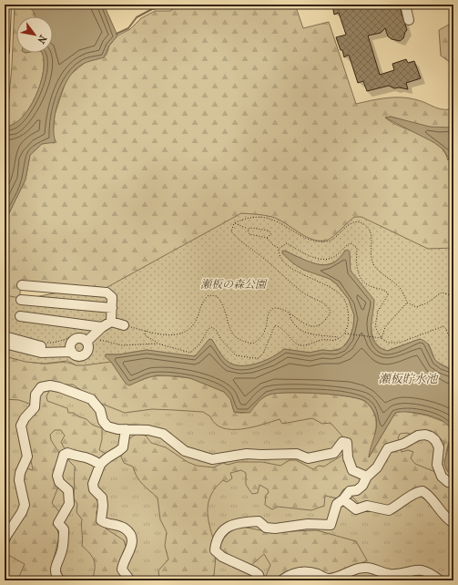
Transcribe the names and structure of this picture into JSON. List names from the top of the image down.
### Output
{
  "water": ["瀬板貯水池"],
  "parks": ["瀬板の森公園"],
  "north": "bottom right"
}
